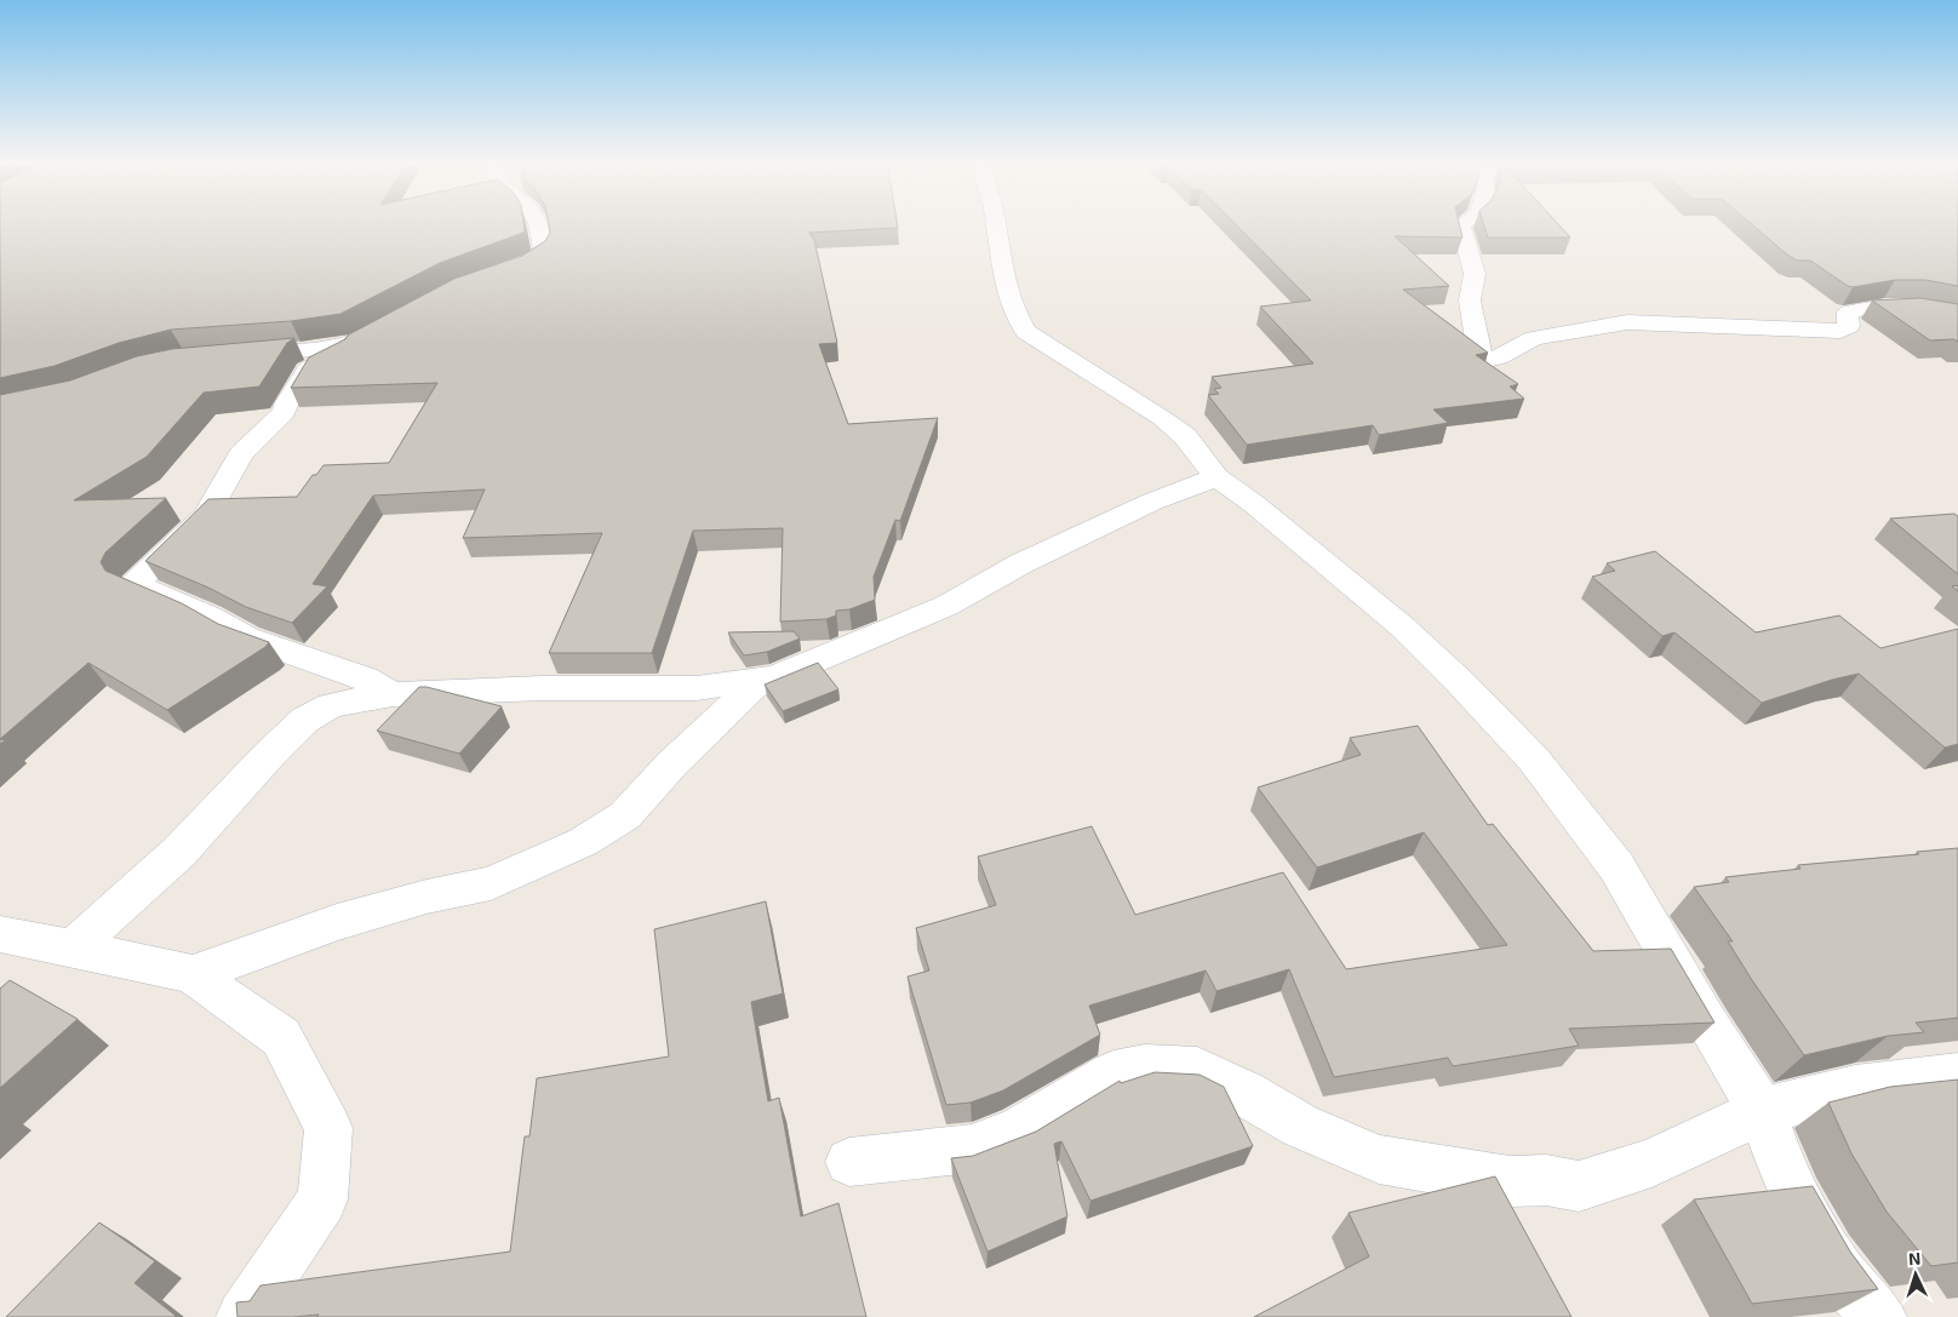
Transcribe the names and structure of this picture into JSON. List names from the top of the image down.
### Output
{
  "north": "top"
}
